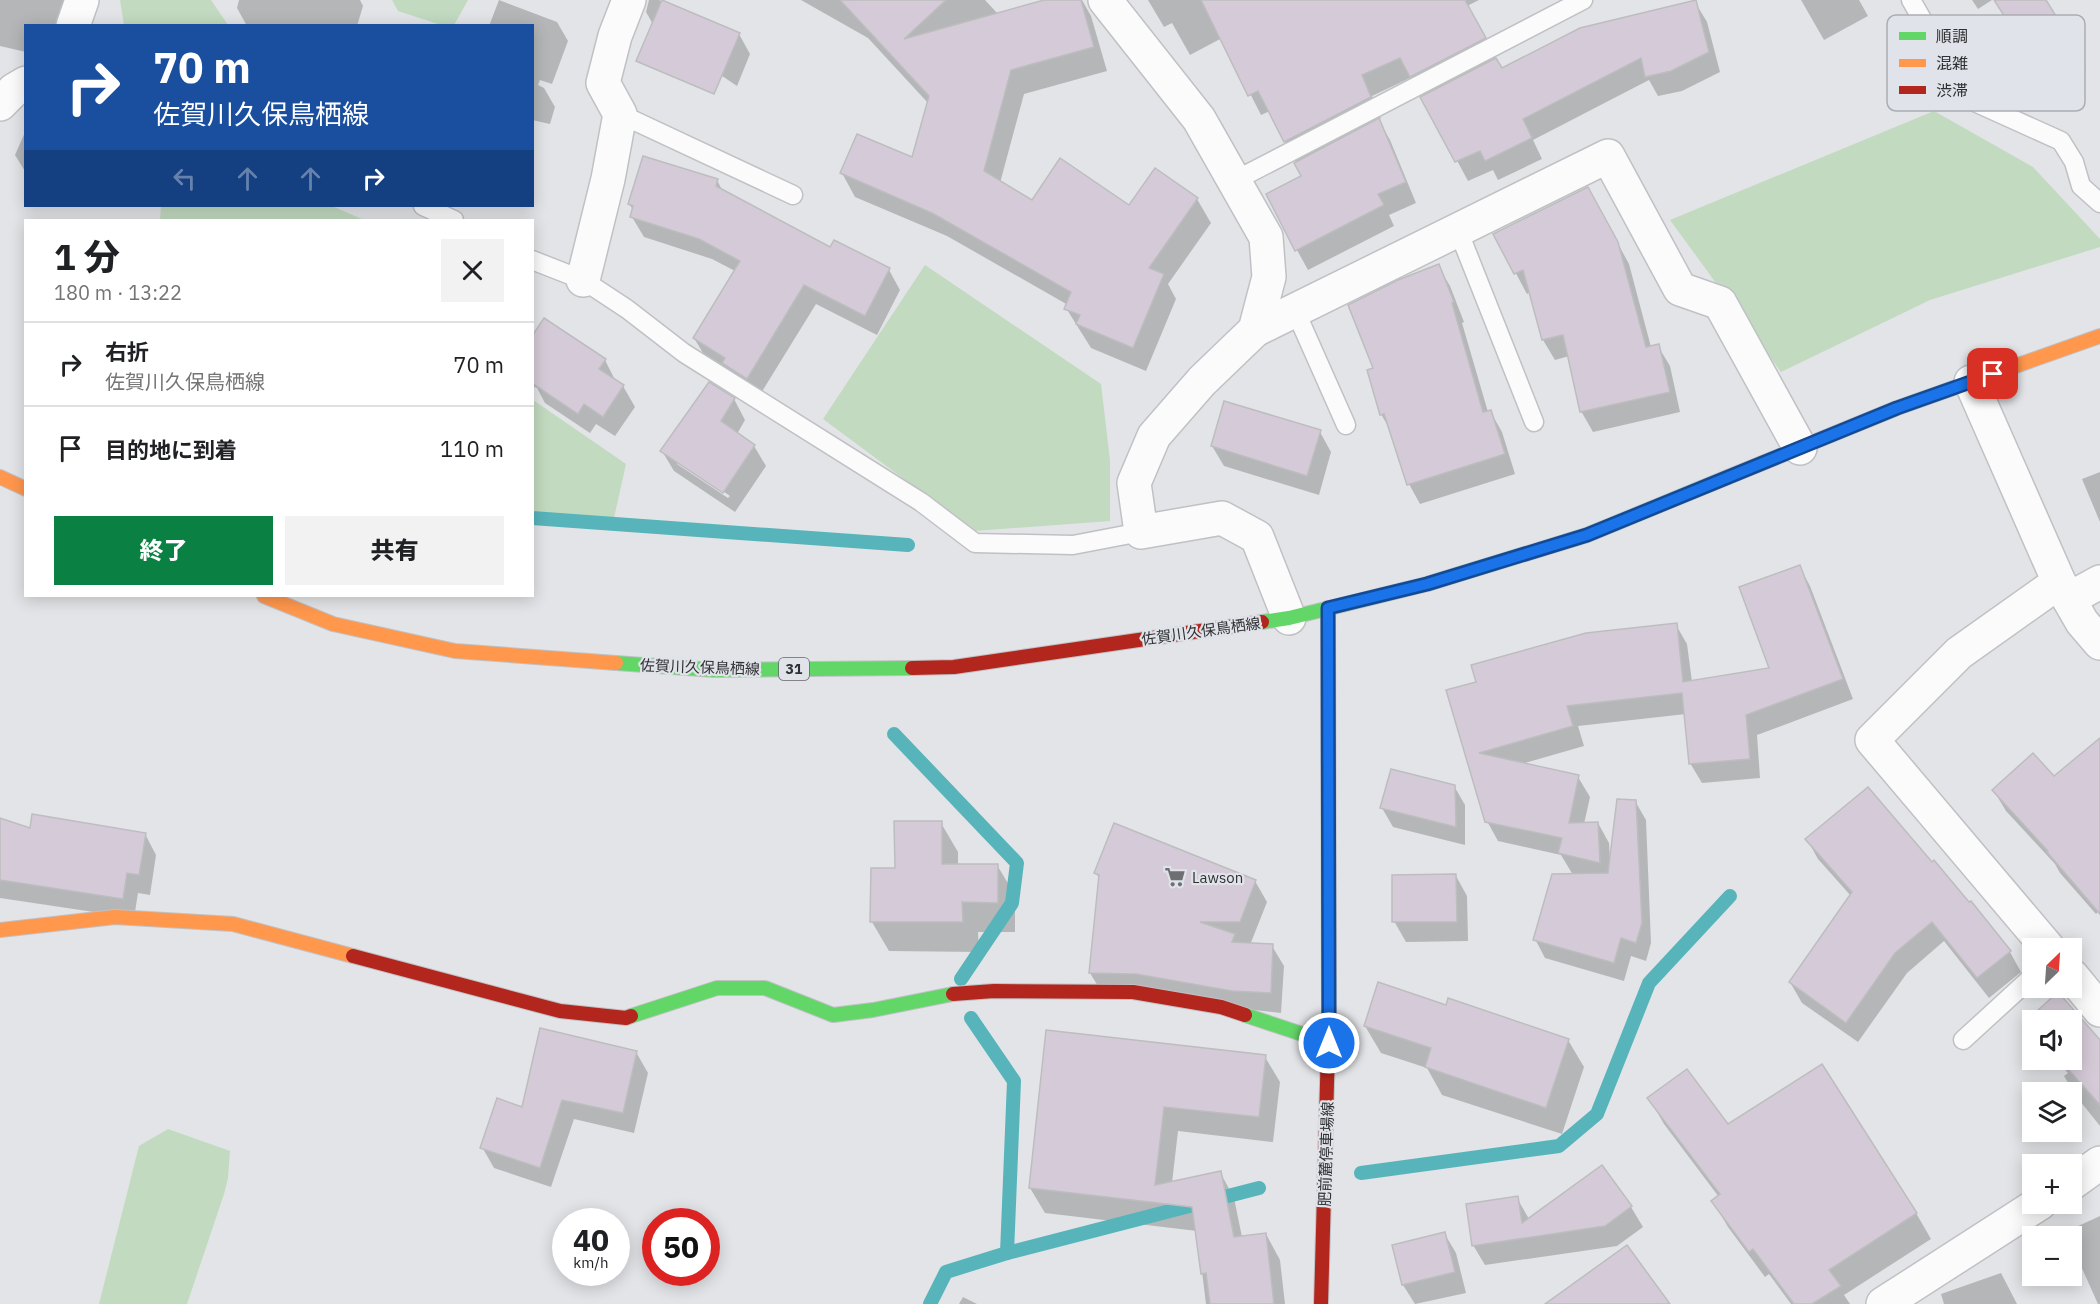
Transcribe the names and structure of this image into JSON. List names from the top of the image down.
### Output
{
  "streets": {
    "main road": ["佐賀川久保鳥栖線", "31", "肥前麓停車場線"]
  },
  "crossings": [
    ["佐賀川久保鳥栖線", "肥前麓停車場線"]
  ],
  "places": {
    "supermarket": ["Lawson"]
  },
  "legend": ["順調", "混雑", "渋滞"],
  "north": "top right",
  "page": {
    "turn": ["70 m", "佐賀川久保鳥栖線"],
    "heading": ["1 分", "180 m · 13:22"],
    "list": [
      {
        "name": "右折",
        "note": "佐賀川久保鳥栖線",
        "value": "70 m"
      },
      {
        "name": "目的地に到着",
        "value": "110 m"
      }
    ],
    "buttons": ["終了", "共有"],
    "map_buttons": ["+", "−"],
    "speed": "40 km/h",
    "limit": "50"
  }
}
